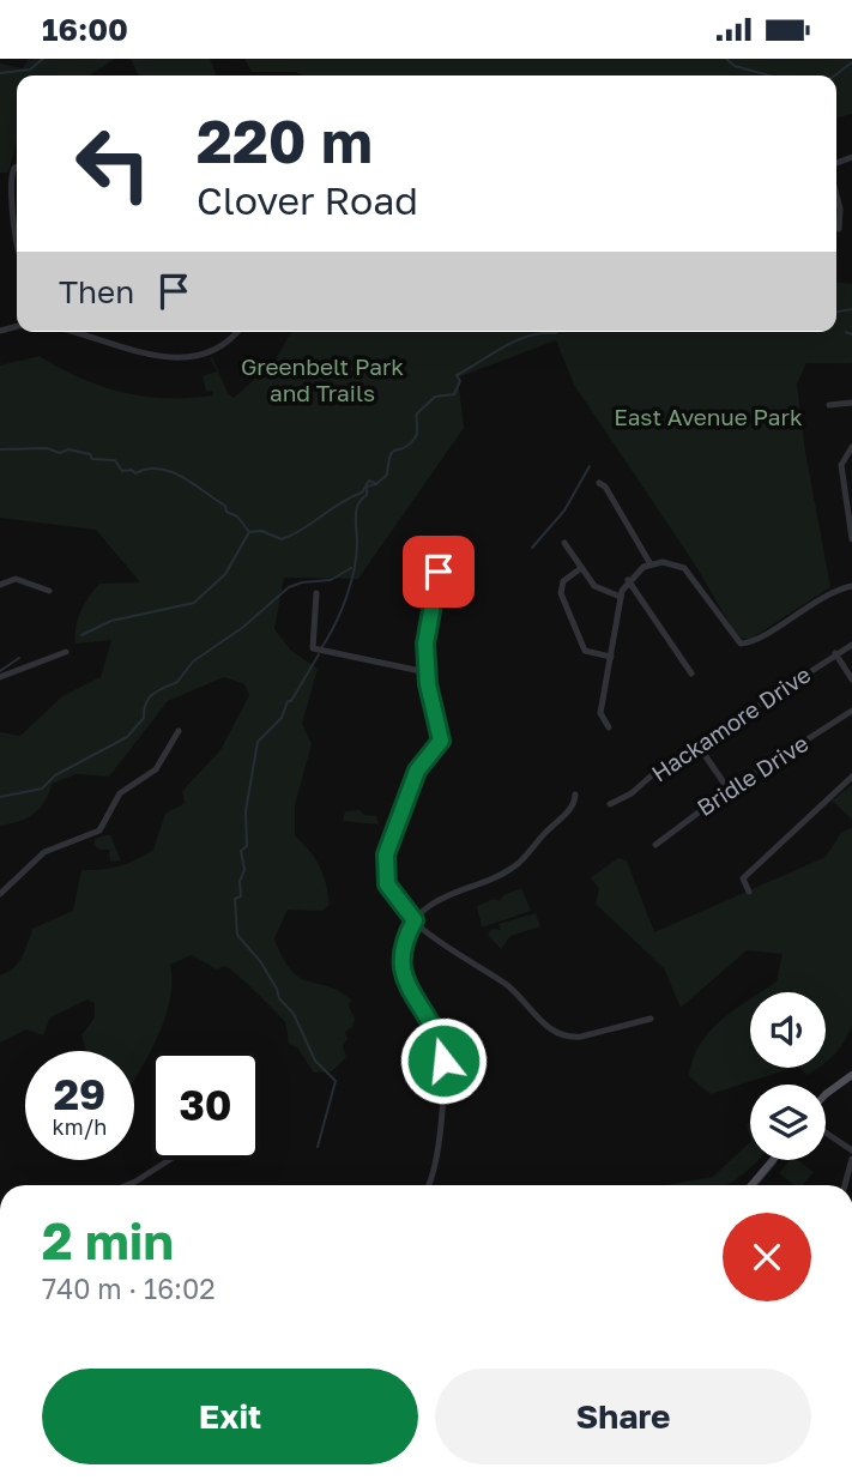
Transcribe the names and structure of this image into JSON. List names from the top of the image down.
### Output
{
  "streets": {
    "street": ["Hackamore Drive", "Bridle Drive"]
  },
  "parks": ["Greenbelt Park and Trails", "East Avenue Park"],
  "page": {
    "status": "16:00",
    "turn": ["220 m", "Clover Road"],
    "then": "Then",
    "speed": "29 km/h",
    "limit": "30",
    "heading": ["2 min", "740 m · 16:02"],
    "buttons": ["Exit", "Share"]
  }
}
